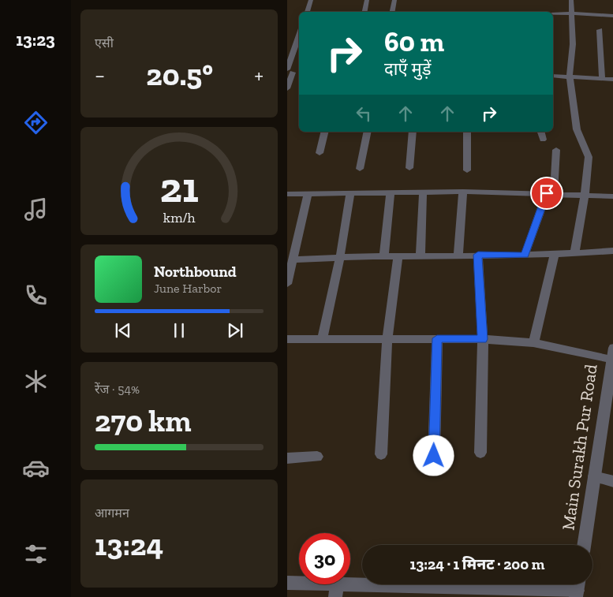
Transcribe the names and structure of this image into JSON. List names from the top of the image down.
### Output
{
  "streets": {
    "street": ["Main Surakh Pur Road"]
  },
  "page": {
    "tabs": "13:23",
    "tile": [
      "एसी",
      ["रेंज · 54%", "270 km"],
      ["आगमन", "13:24"]
    ],
    "turn": ["60 m", "दाएँ मुड़ें"],
    "heat": ["−", "20.5°", "+"],
    "song": ["Northbound", "June Harbor"],
    "limit": "30",
    "trip": "13:24 · 1 मिनट · 200 m",
    "gauge": ["21", "km/h"]
  }
}
